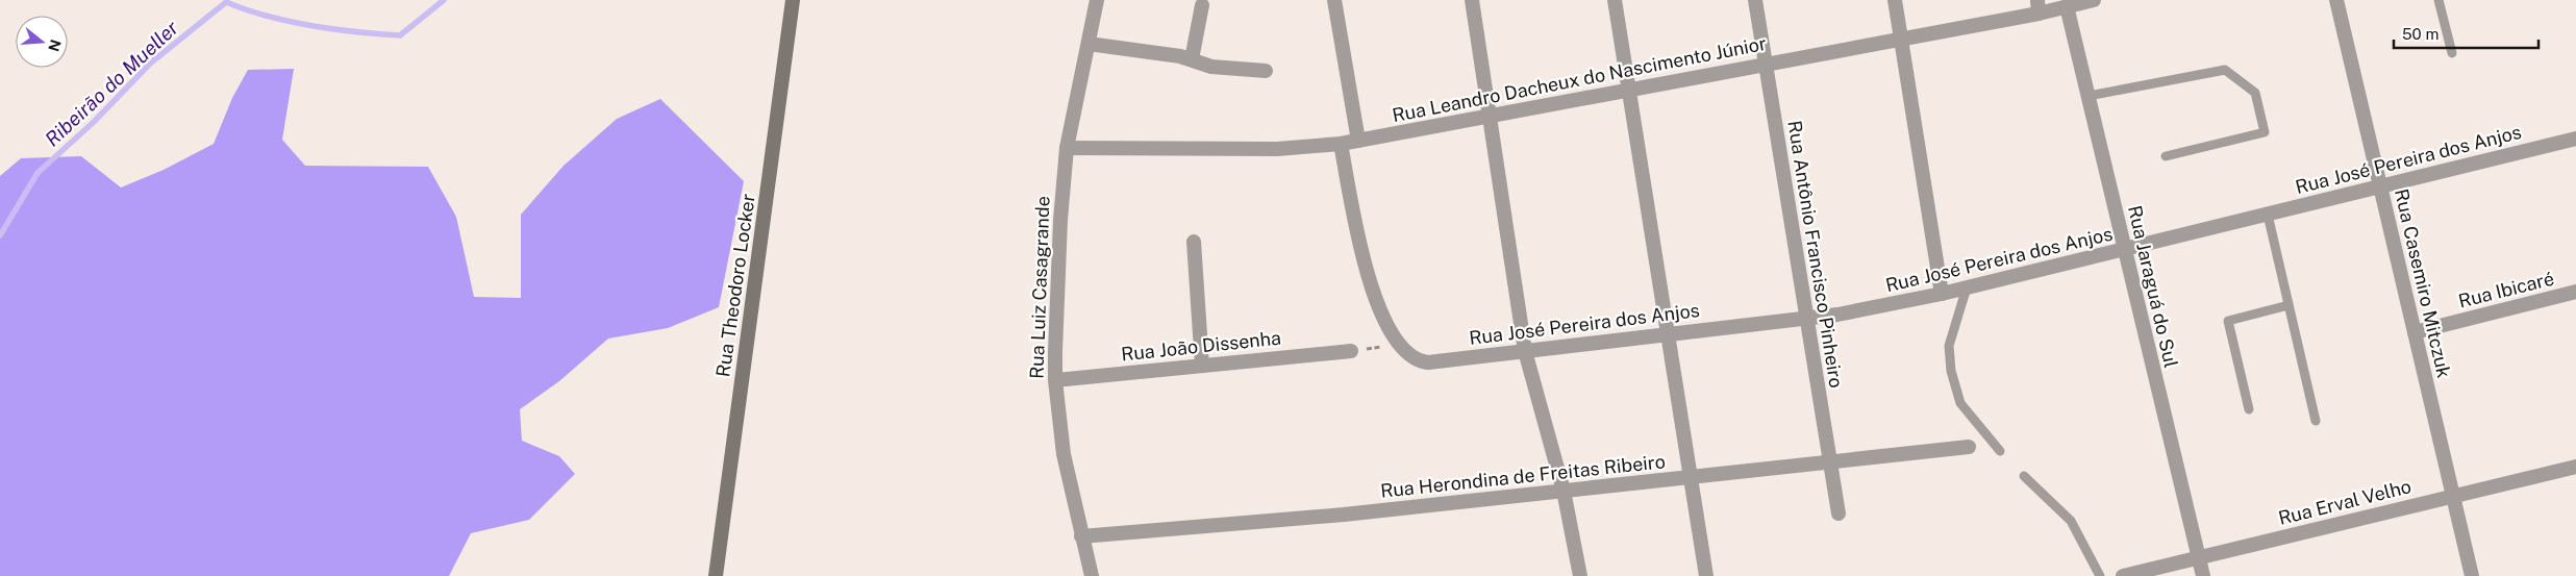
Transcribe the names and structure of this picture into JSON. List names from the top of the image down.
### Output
{
  "streets": {
    "main road": ["Rua Theodoro Locker"],
    "street": [
      "Rua Leandro Dacheux do Nascimento Júnior",
      "Rua José Pereira dos Anjos",
      "Rua Antônio Francisco Pinheiro",
      "Rua Casemiro Mitczuk",
      "Rua Jaraguá do Sul",
      "Rua Luiz Casagrande",
      "Rua Ibicaré",
      "Rua João Dissenha",
      "Rua Herondina de Freitas Ribeiro",
      "Rua Erval Velho"
    ]
  },
  "crossings": [
    ["Rua Leandro Dacheux do Nascimento Júnior", "Rua Antônio Francisco Pinheiro"],
    ["Rua Leandro Dacheux do Nascimento Júnior", "Rua Jaraguá do Sul"],
    ["Rua Leandro Dacheux do Nascimento Júnior", "Rua Luiz Casagrande"],
    ["Rua José Pereira dos Anjos", "Rua Antônio Francisco Pinheiro"],
    ["Rua José Pereira dos Anjos", "Rua Casemiro Mitczuk"],
    ["Rua José Pereira dos Anjos", "Rua Jaraguá do Sul"],
    ["Rua Antônio Francisco Pinheiro", "Rua Herondina de Freitas Ribeiro"],
    ["Rua Casemiro Mitczuk", "Rua Ibicaré"],
    ["Rua Casemiro Mitczuk", "Rua Erval Velho"],
    ["Rua Jaraguá do Sul", "Rua Erval Velho"],
    ["Rua Luiz Casagrande", "Rua João Dissenha"],
    ["Rua Luiz Casagrande", "Rua Herondina de Freitas Ribeiro"]
  ],
  "water": ["Ribeirão do Mueller"],
  "scale_bar": "50 m",
  "north": "right"
}
